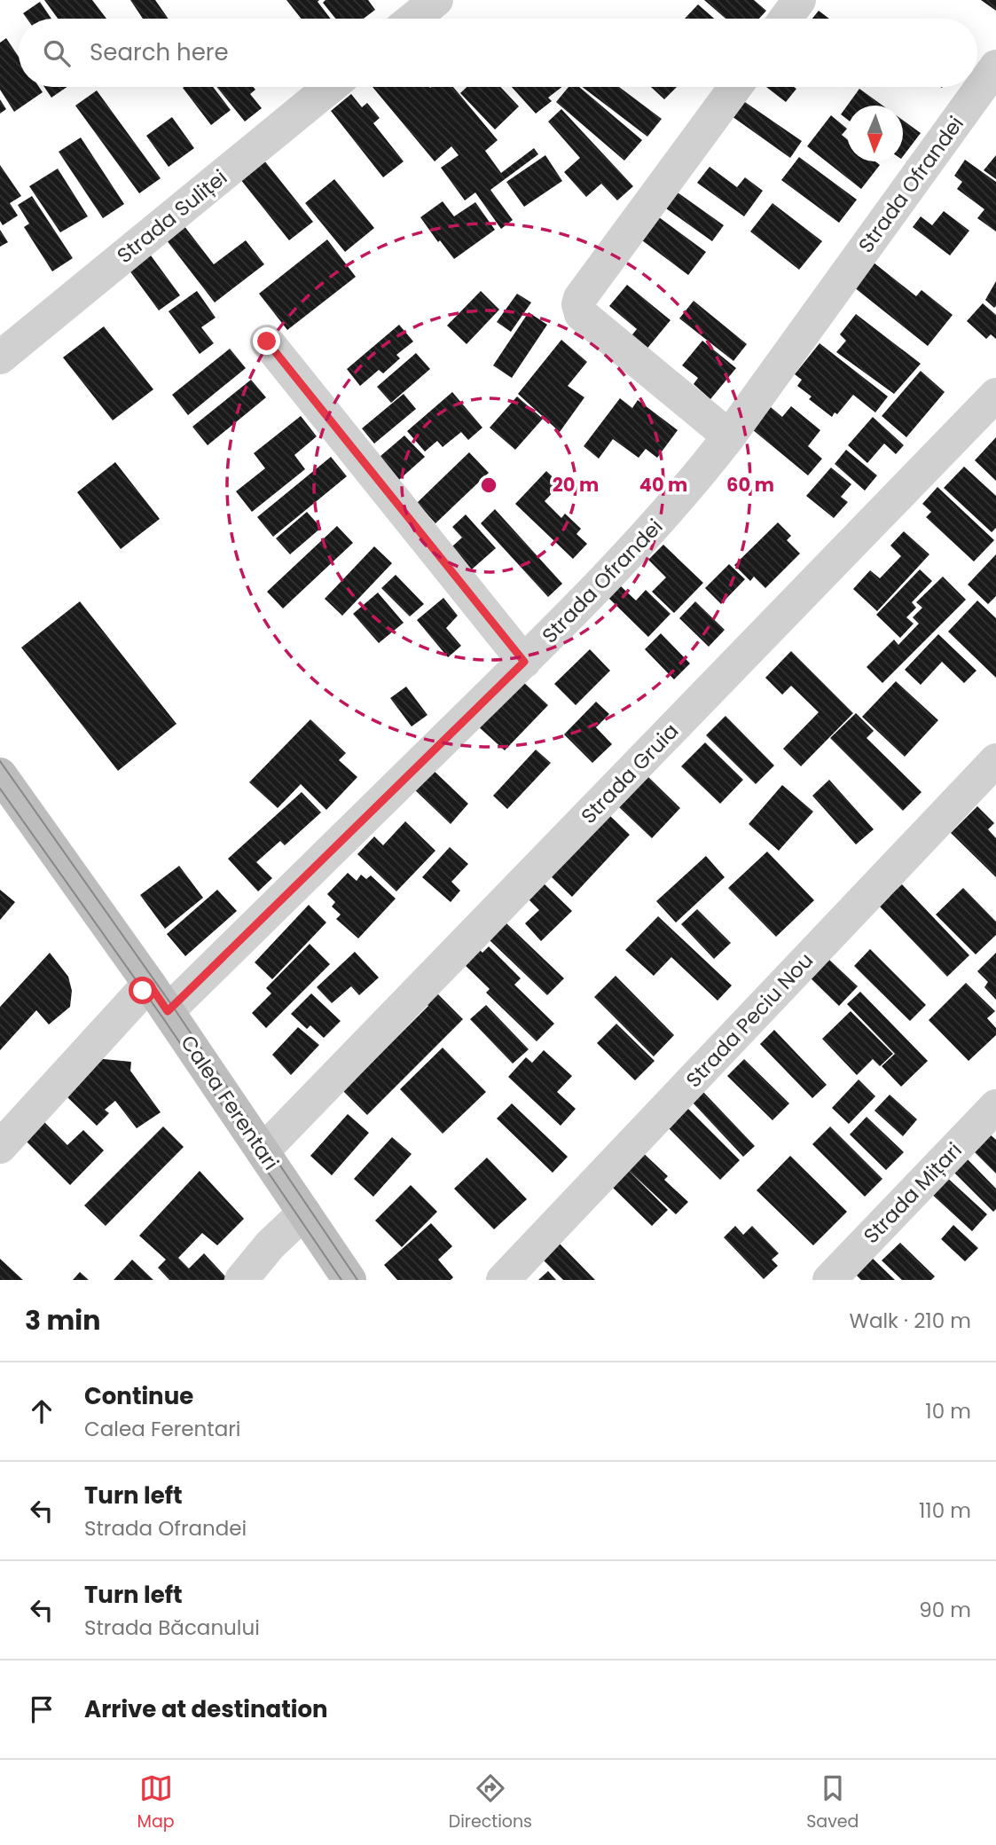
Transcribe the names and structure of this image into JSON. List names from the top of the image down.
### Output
{
  "streets": {
    "main road": ["Calea Ferentari"],
    "street": [
      "Strada Ofrandei",
      "Strada Suliței",
      "Strada Gruia",
      "Strada Peciu Nou",
      "Strada Mițari"
    ]
  },
  "crossings": [
    ["Strada Ofrandei", "Calea Ferentari"],
    ["Strada Gruia", "Calea Ferentari"]
  ],
  "north": "bottom",
  "page": {
    "search": "Search here",
    "heading": ["3 min", "Walk · 210 m"],
    "list": [
      ["Continue", "Calea Ferentari", "10 m"],
      ["Turn left", "Strada Ofrandei", "110 m"],
      ["Turn left", "Strada Băcanului", "90 m"],
      "Arrive at destination"
    ],
    "nav": ["Map", "Directions", "Saved"]
  },
  "rings": ["20 m", "40 m", "60 m"]
}
